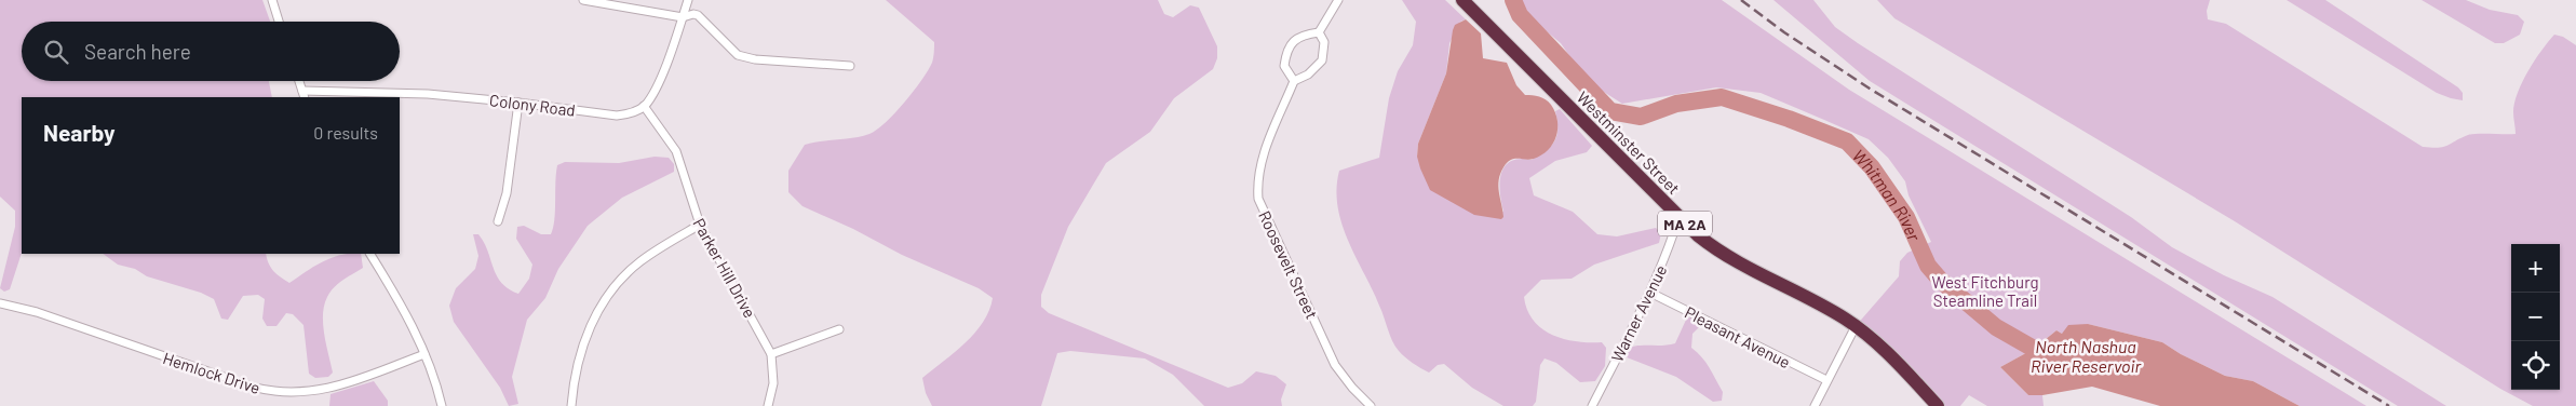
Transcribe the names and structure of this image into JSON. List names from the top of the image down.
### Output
{
  "streets": {
    "highway": ["Westminster Street", "MA 2A"],
    "street": [
      "Colony Road",
      "Roosevelt Street",
      "Parker Hill Drive",
      "Warner Avenue",
      "Pleasant Avenue",
      "Hemlock Drive"
    ]
  },
  "crossings": [
    ["Colony Road", "Parker Hill Drive"],
    ["Westminster Street", "Warner Avenue"],
    ["Warner Avenue", "Pleasant Avenue"]
  ],
  "water": ["Whitman River", "North Nashua River Reservoir"],
  "parks": ["West Fitchburg Steamline Trail"],
  "page": {
    "search": "Search here",
    "heading": ["Nearby", "0 results"],
    "map_buttons": ["+", "−"]
  }
}
